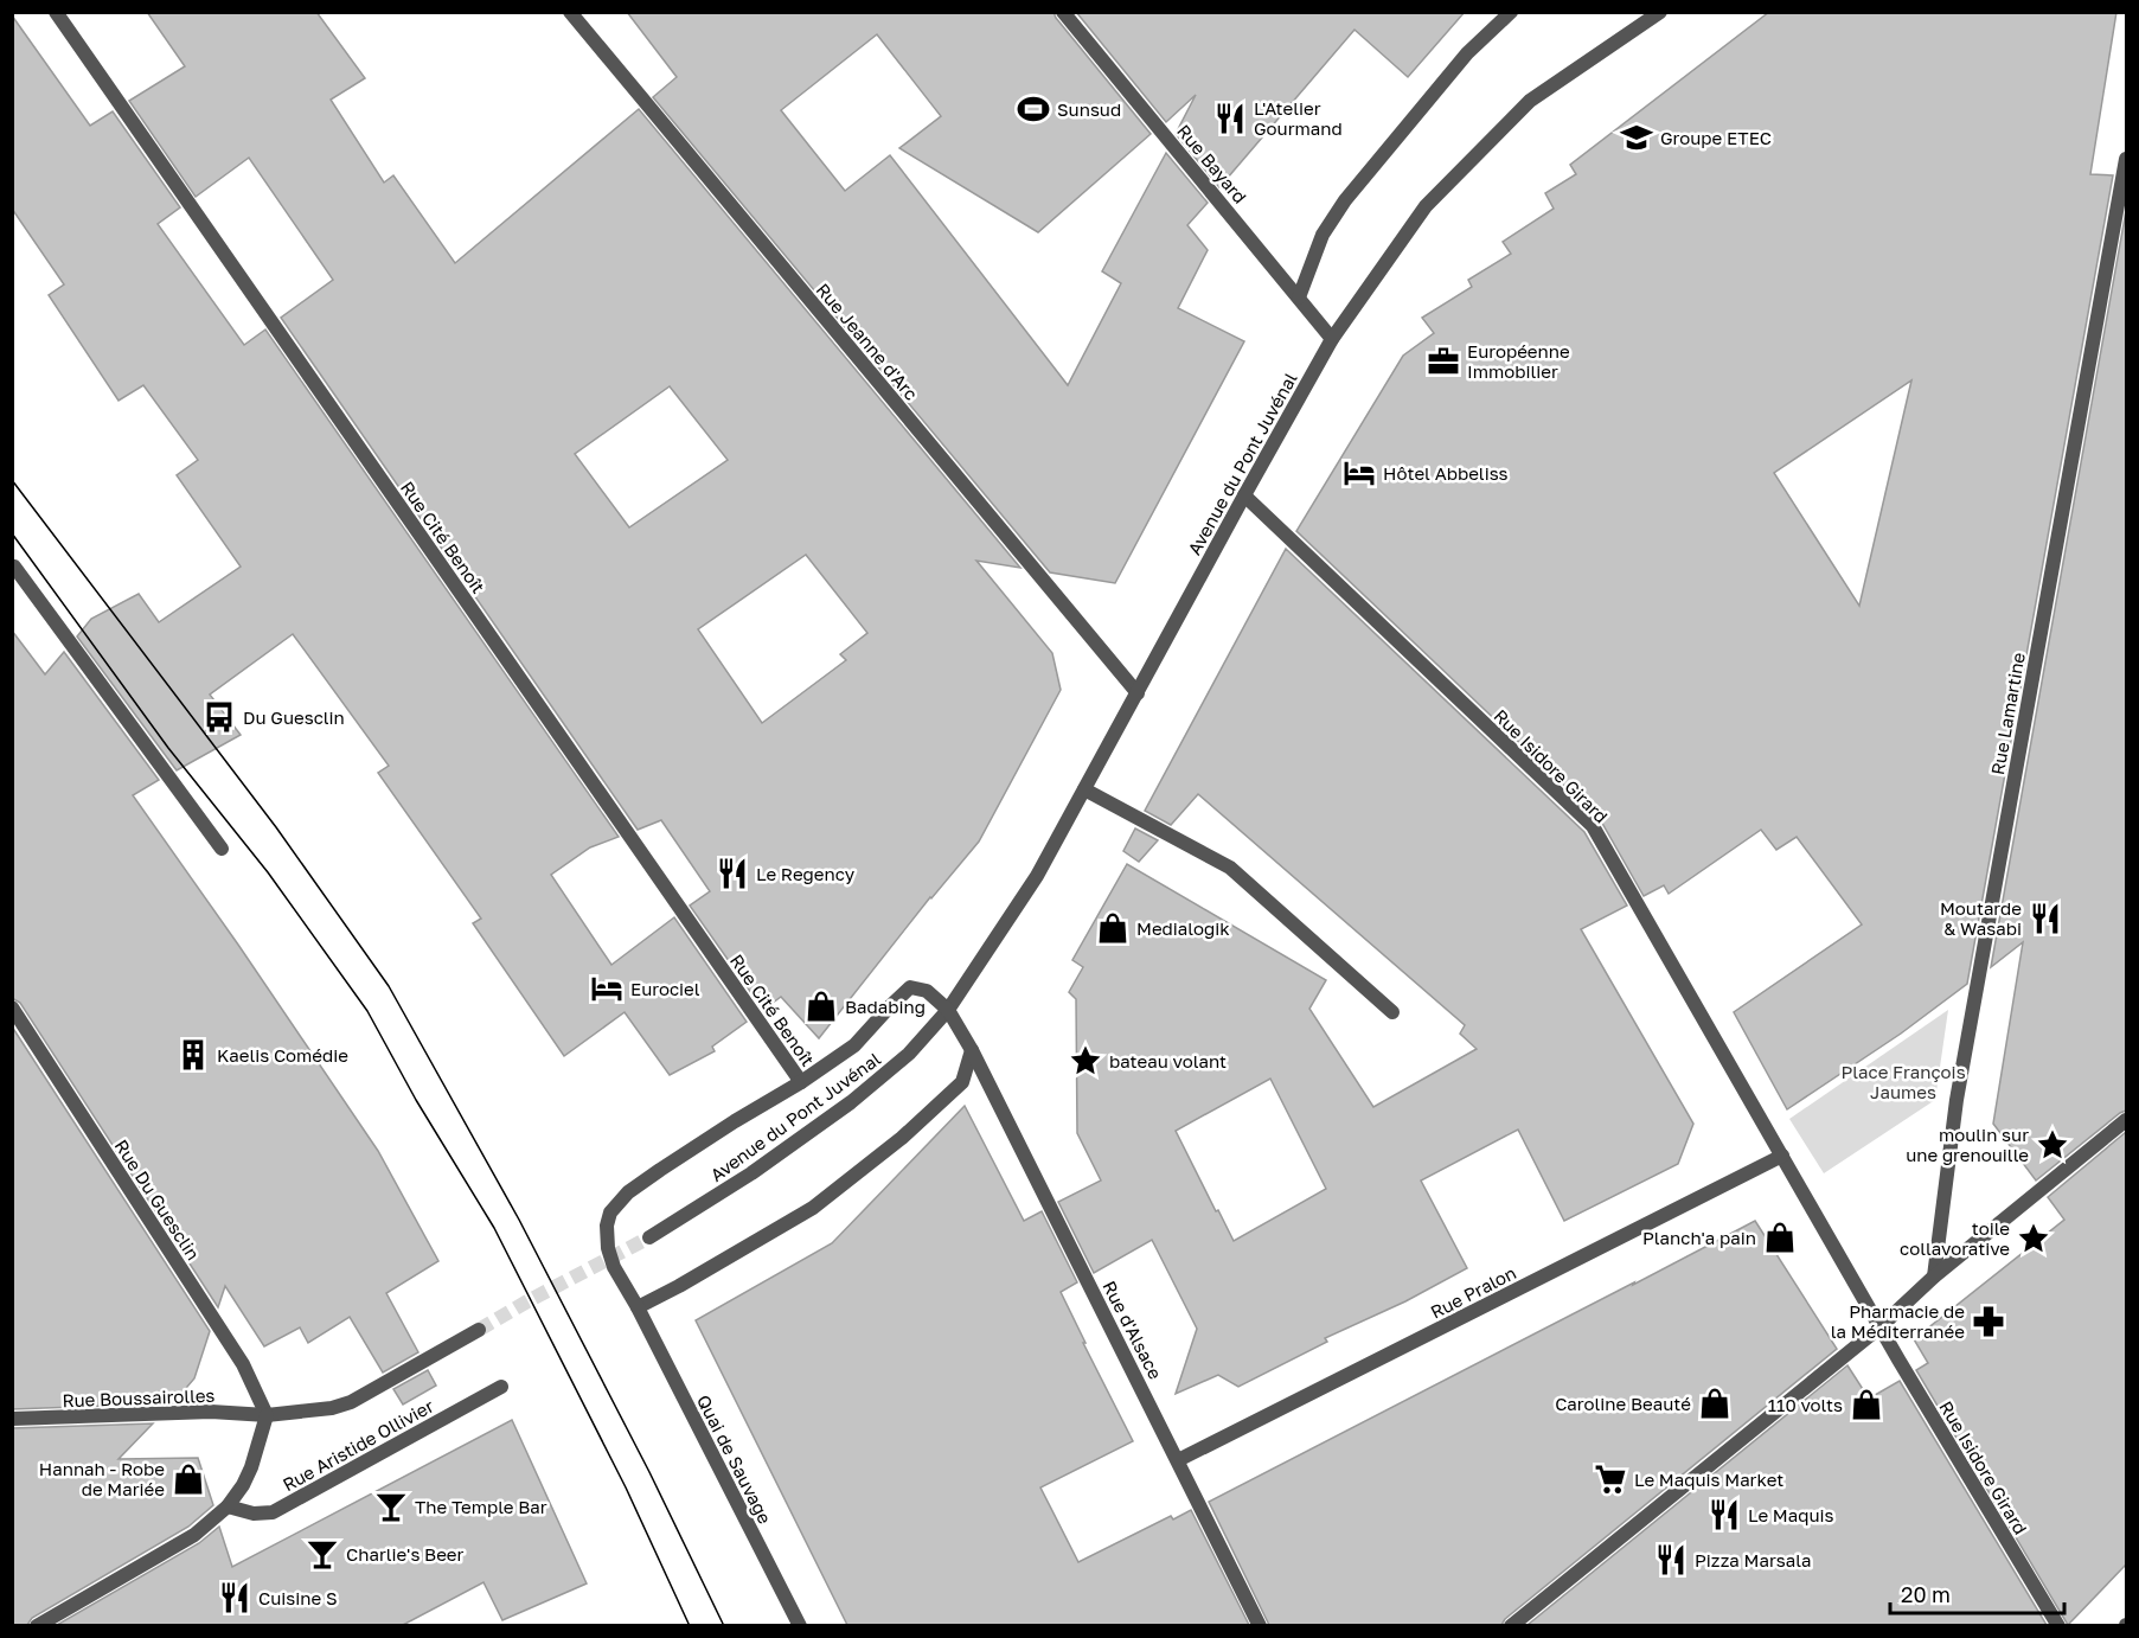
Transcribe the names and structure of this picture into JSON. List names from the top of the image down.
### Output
{
  "streets": {
    "street": [
      "Rue Bayard",
      "Rue Jeanne d'Arc",
      "Avenue du Pont Juvénal",
      "Rue Cité Benoît",
      "Rue Lamartine",
      "Rue Isidore Girard",
      "Rue Du Guesclin",
      "Rue Pralon",
      "Rue d'Alsace",
      "Rue Boussairolles",
      "Rue Aristide Ollivier",
      "Quai de Sauvage"
    ]
  },
  "crossings": [
    ["Rue Bayard", "Avenue du Pont Juvénal"],
    ["Rue Jeanne d'Arc", "Avenue du Pont Juvénal"],
    ["Avenue du Pont Juvénal", "Rue Cité Benoît"],
    ["Avenue du Pont Juvénal", "Rue Isidore Girard"],
    ["Avenue du Pont Juvénal", "Rue d'Alsace"],
    ["Avenue du Pont Juvénal", "Quai de Sauvage"],
    ["Rue Isidore Girard", "Rue Pralon"],
    ["Rue Du Guesclin", "Rue Boussairolles"],
    ["Rue Pralon", "Rue d'Alsace"]
  ],
  "parks": ["Place François Jaumes"],
  "places": {
    "sports": ["Sunsud"],
    "restaurant": [
      "L'Atelier Gourmand",
      "Le Regency",
      "Moutarde & Wasabi",
      "Le Maquis",
      "Pizza Marsala",
      "Cuisine S"
    ],
    "school or university": ["Groupe ETEC"],
    "office": ["Européenne Immobilier"],
    "hotel": ["Hôtel Abbeliss", "Eurociel"],
    "bus stop": ["Du Guesclin"],
    "shop": [
      "Medialogik",
      "Badabing",
      "Planch'a pain",
      "Caroline Beauté",
      "110 volts",
      "Hannah - Robe de Mariée"
    ],
    "building": ["Kaelis Comédie"],
    "place": ["bateau volant", "moulin sur une grenouille", "toile collavorative"],
    "pharmacy": ["Pharmacie de la Méditerranée"],
    "supermarket": ["Le Maquis Market"],
    "bar": ["The Temple Bar", "Charlie's Beer"]
  },
  "scale_bar": "20 m"
}
